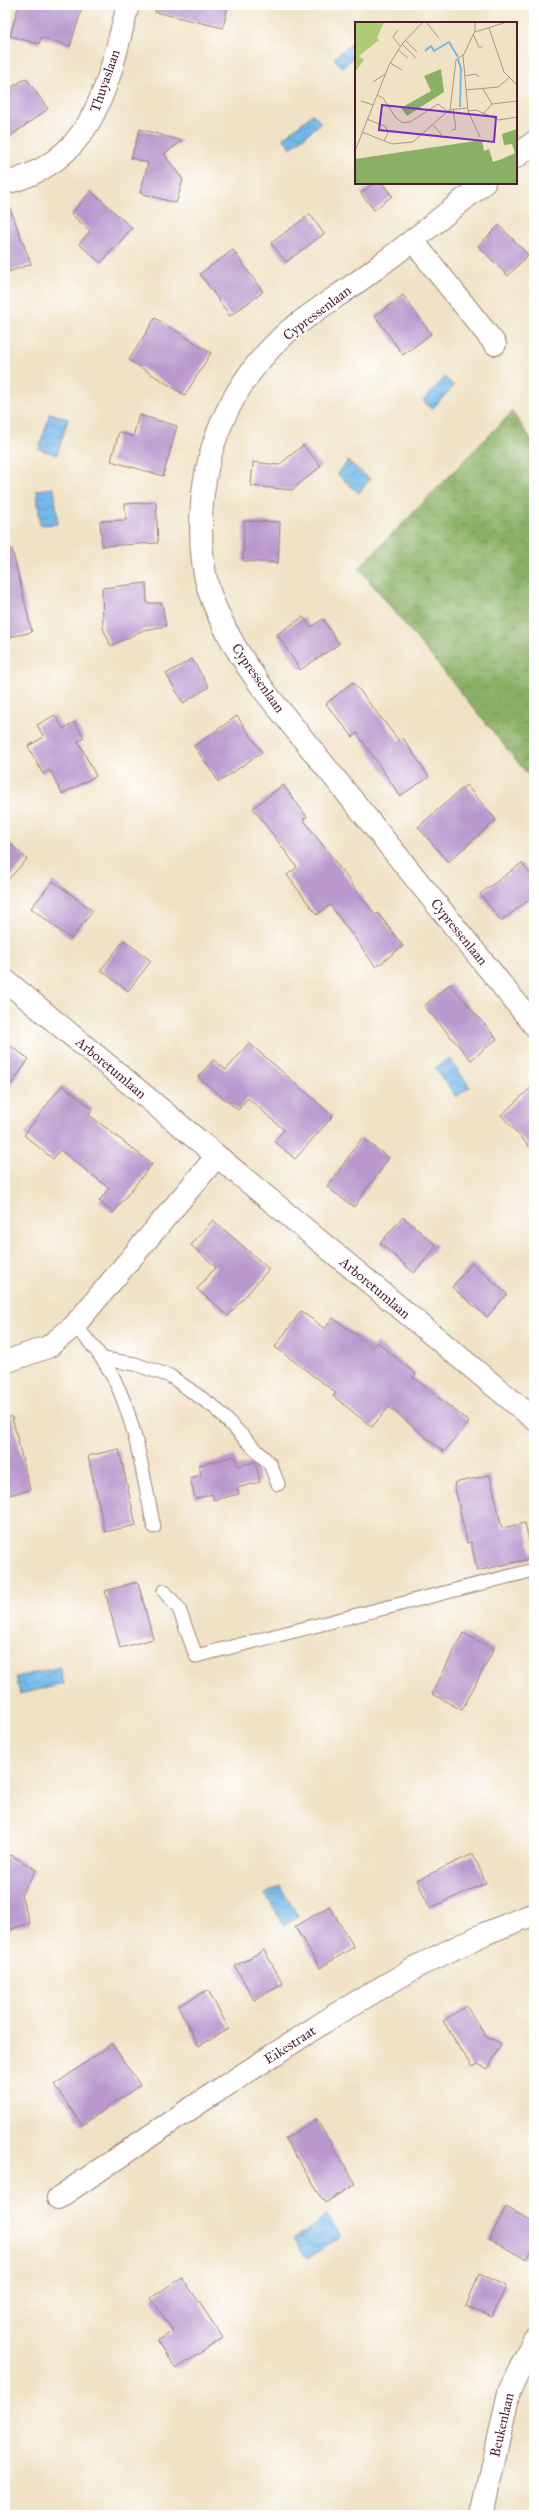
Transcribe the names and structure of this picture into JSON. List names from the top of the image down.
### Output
{
  "streets": {
    "street": [
      "Thuyaslaan",
      "Cypressenlaan",
      "Arboretumlaan",
      "Eikestraat",
      "Beukenlaan"
    ]
  }
}
